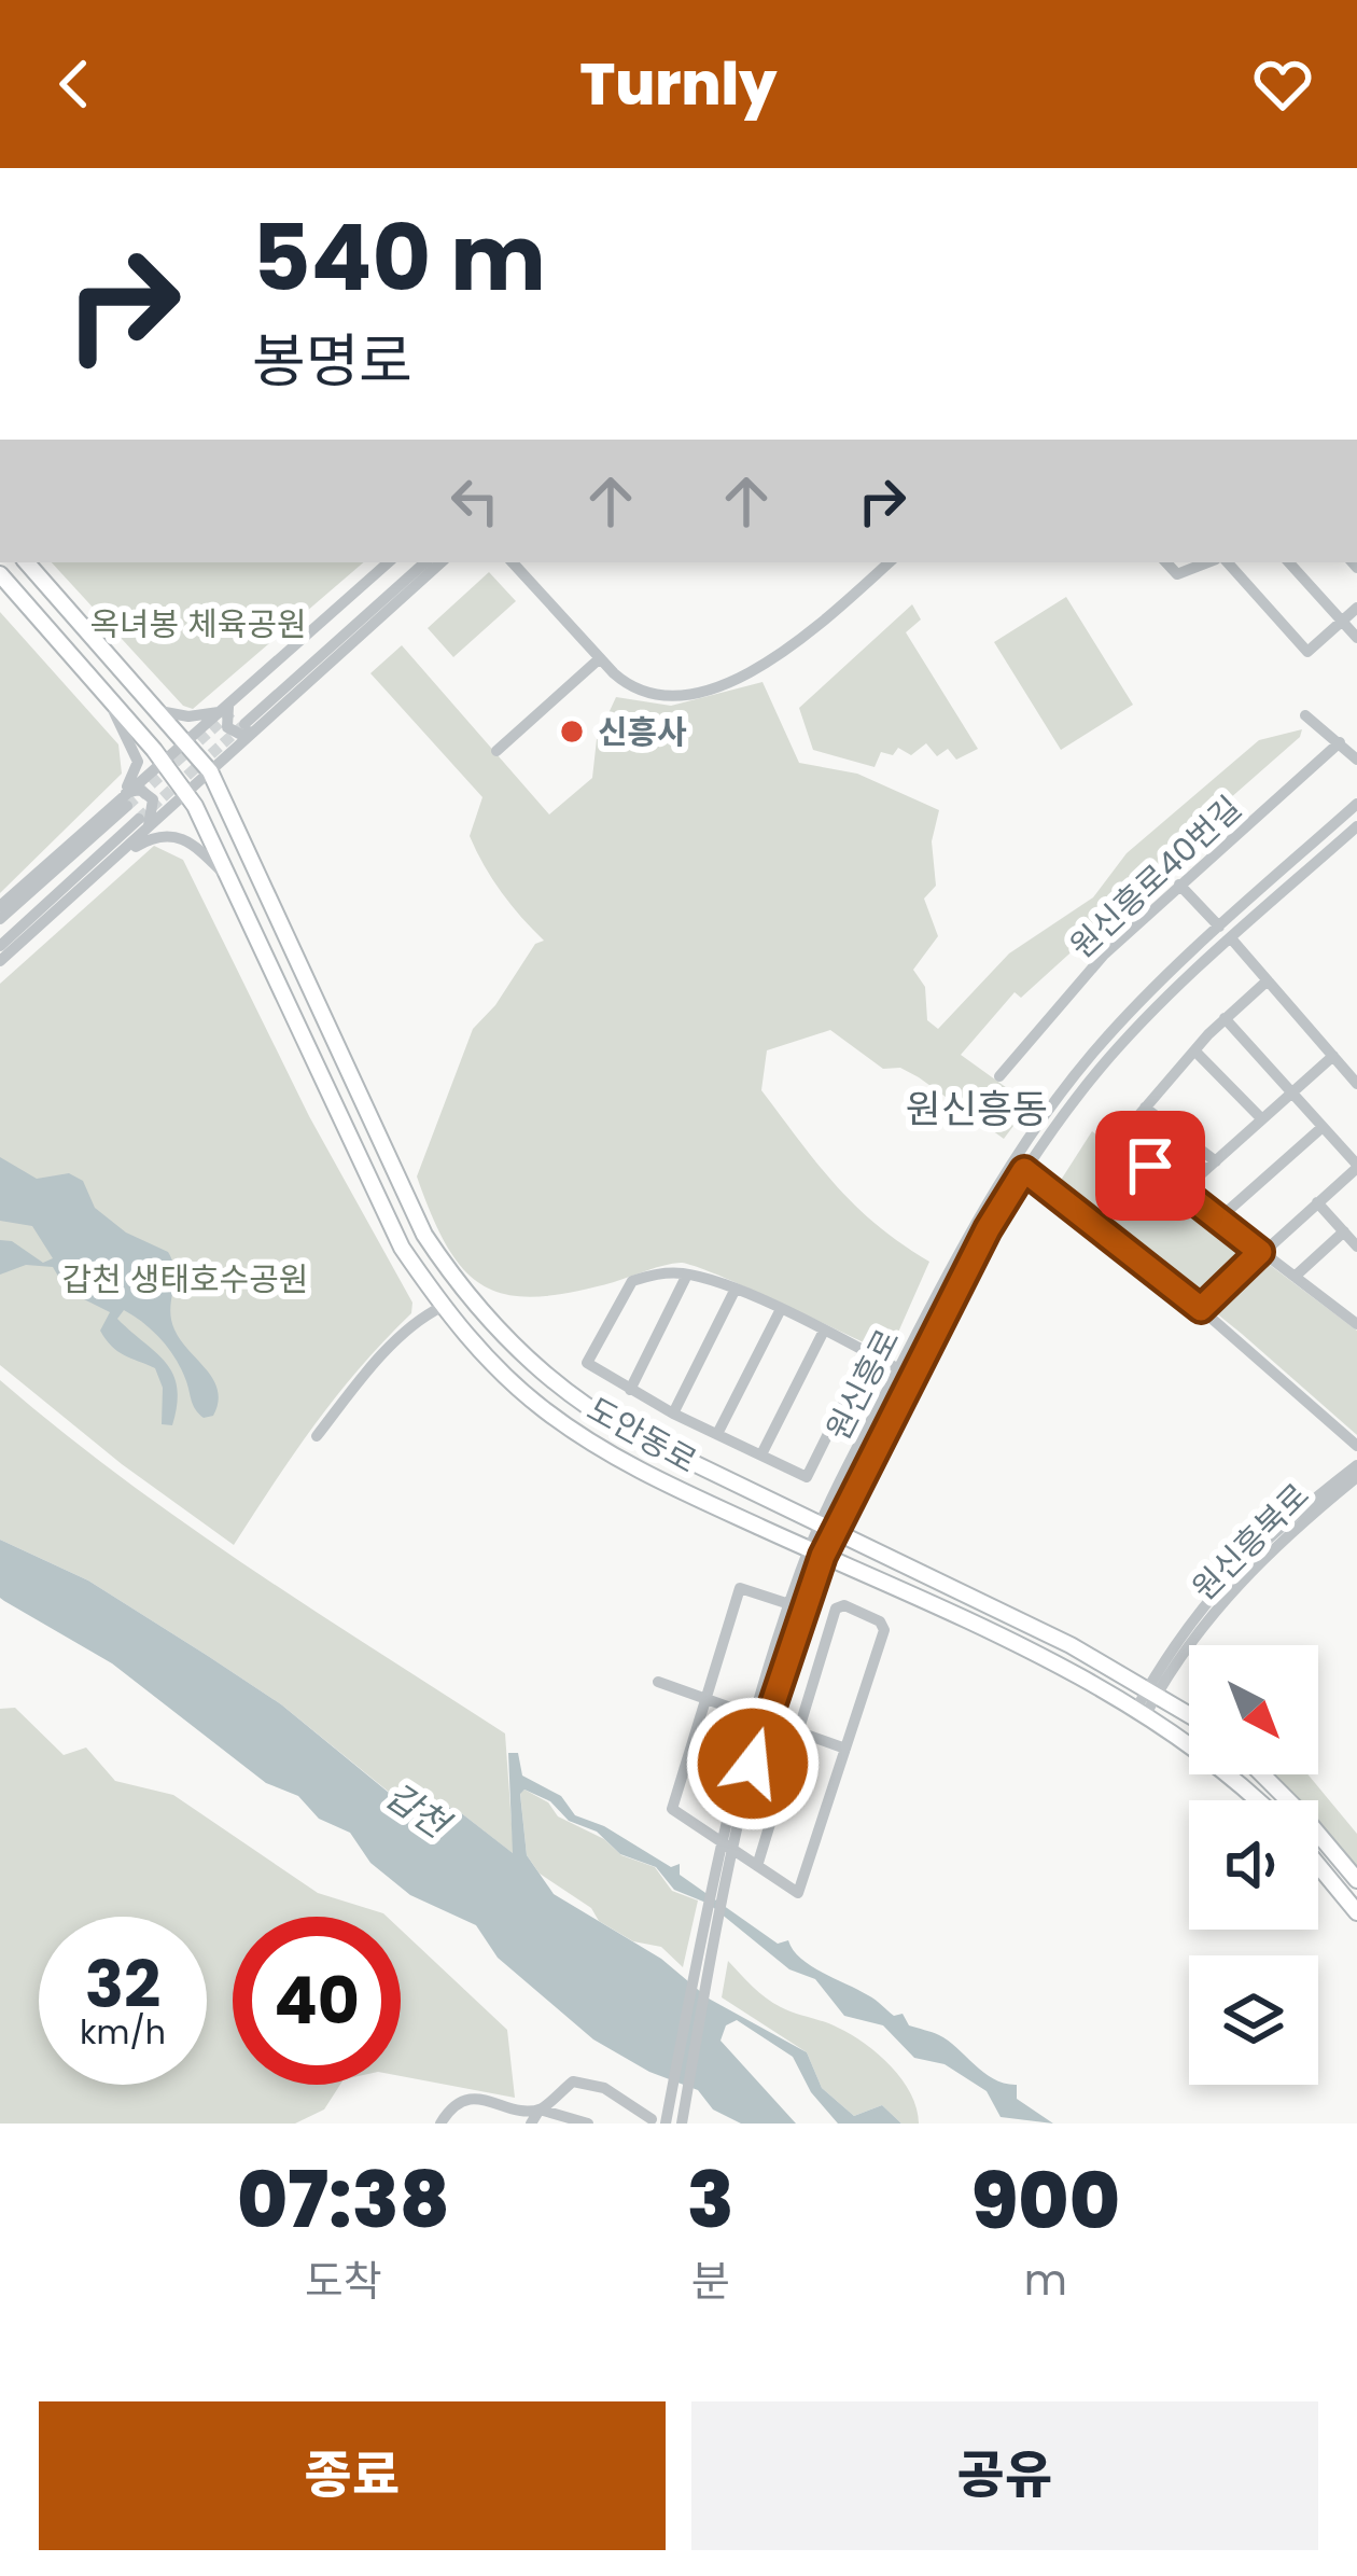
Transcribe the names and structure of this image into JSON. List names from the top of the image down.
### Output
{
  "streets": {
    "main road": ["도안동로"],
    "street": ["원신흥로40번길", "원신흥로", "원신흥북로"]
  },
  "crossings": [
    ["원신흥로", "도안동로"],
    ["도안동로", "원신흥북로"]
  ],
  "districts": ["원신흥동"],
  "water": ["갑천"],
  "parks": ["옥녀봉 체육공원", "갑천 생태호수공원"],
  "places": ["신흥사"],
  "north": "bottom right",
  "page": {
    "header": "Turnly",
    "turn": ["540 m", "봉명로"],
    "speed": "32 km/h",
    "limit": "40",
    "eta": [
      "07:38",
      "도착",
      "3",
      "분",
      "900",
      "m"
    ],
    "buttons": ["종료", "공유"]
  }
}
